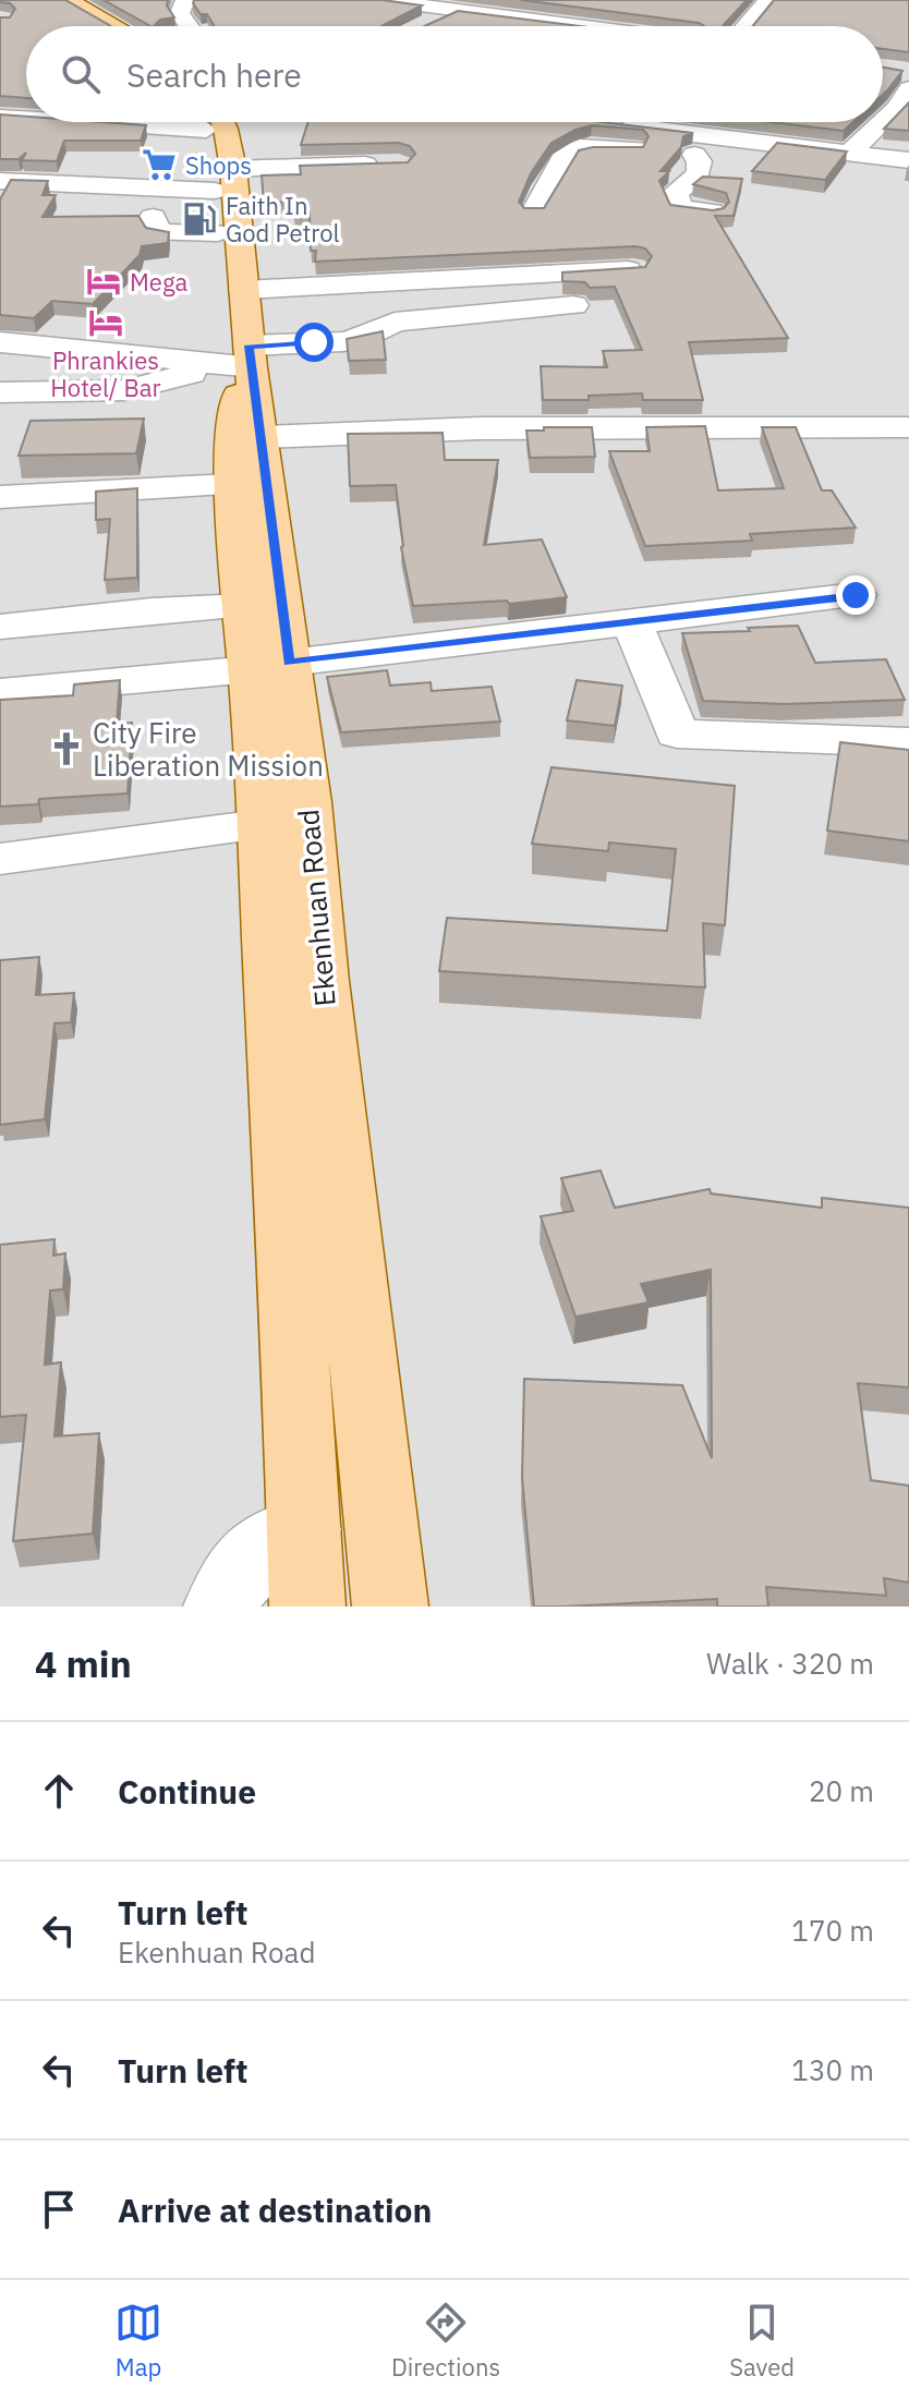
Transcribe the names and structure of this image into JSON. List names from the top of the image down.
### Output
{
  "streets": {
    "main road": ["Ekenhuan Road"]
  },
  "places": {
    "supermarket": ["Shops"],
    "fuel station": ["Faith In God Petrol"],
    "hotel": ["Mega", "Phrankies Hotel/ Bar"],
    "church": ["City Fire Liberation Mission"]
  },
  "page": {
    "search": "Search here",
    "heading": ["4 min", "Walk · 320 m"],
    "list": [
      ["Continue", "20 m"],
      ["Turn left", "Ekenhuan Road", "170 m"],
      ["Turn left", "130 m"],
      "Arrive at destination"
    ],
    "nav": ["Map", "Directions", "Saved"]
  }
}
